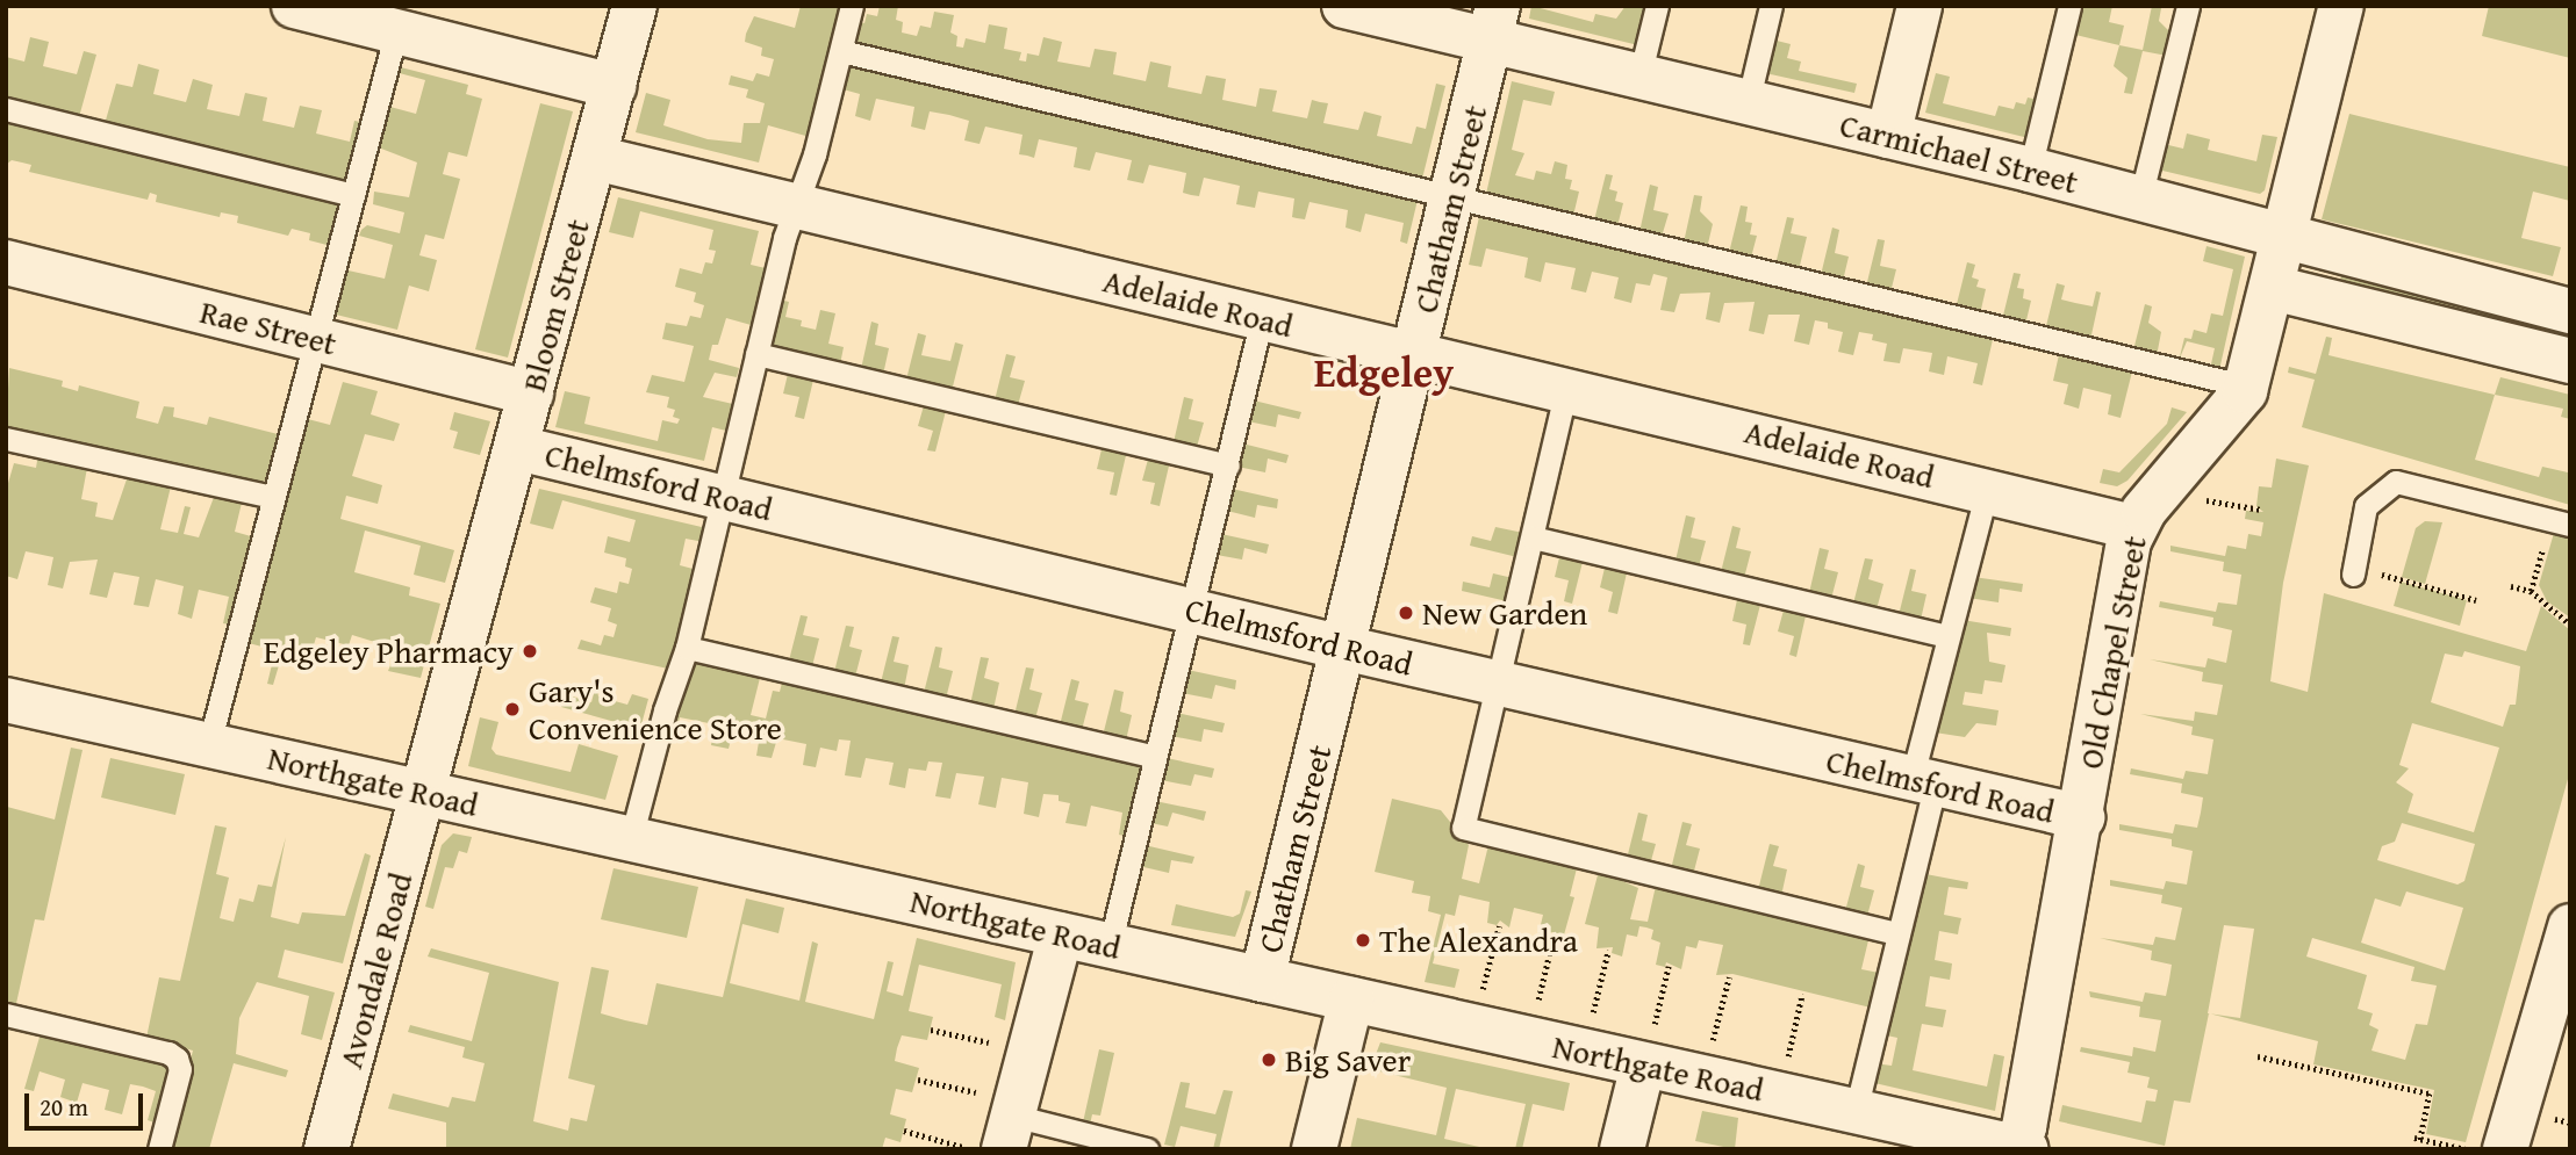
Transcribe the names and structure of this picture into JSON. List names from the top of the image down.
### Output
{
  "streets": {
    "street": [
      "Carmichael Street",
      "Chatham Street",
      "Adelaide Road",
      "Bloom Street",
      "Rae Street",
      "Chelmsford Road",
      "Old Chapel Street",
      "Northgate Road",
      "Avondale Road"
    ]
  },
  "crossings": [
    ["Carmichael Street", "Chatham Street"],
    ["Carmichael Street", "Old Chapel Street"],
    ["Chatham Street", "Adelaide Road"],
    ["Chatham Street", "Chelmsford Road"],
    ["Chatham Street", "Northgate Road"],
    ["Adelaide Road", "Bloom Street"],
    ["Adelaide Road", "Old Chapel Street"],
    ["Bloom Street", "Rae Street"],
    ["Bloom Street", "Chelmsford Road"],
    ["Bloom Street", "Northgate Road"],
    ["Bloom Street", "Avondale Road"],
    ["Chelmsford Road", "Old Chapel Street"],
    ["Old Chapel Street", "Northgate Road"],
    ["Northgate Road", "Avondale Road"]
  ],
  "districts": ["Edgeley"],
  "places": [
    "New Garden",
    "Edgeley Pharmacy",
    "Gary's Convenience Store",
    "The Alexandra",
    "Big Saver"
  ],
  "scale_bar": "20 m"
}
